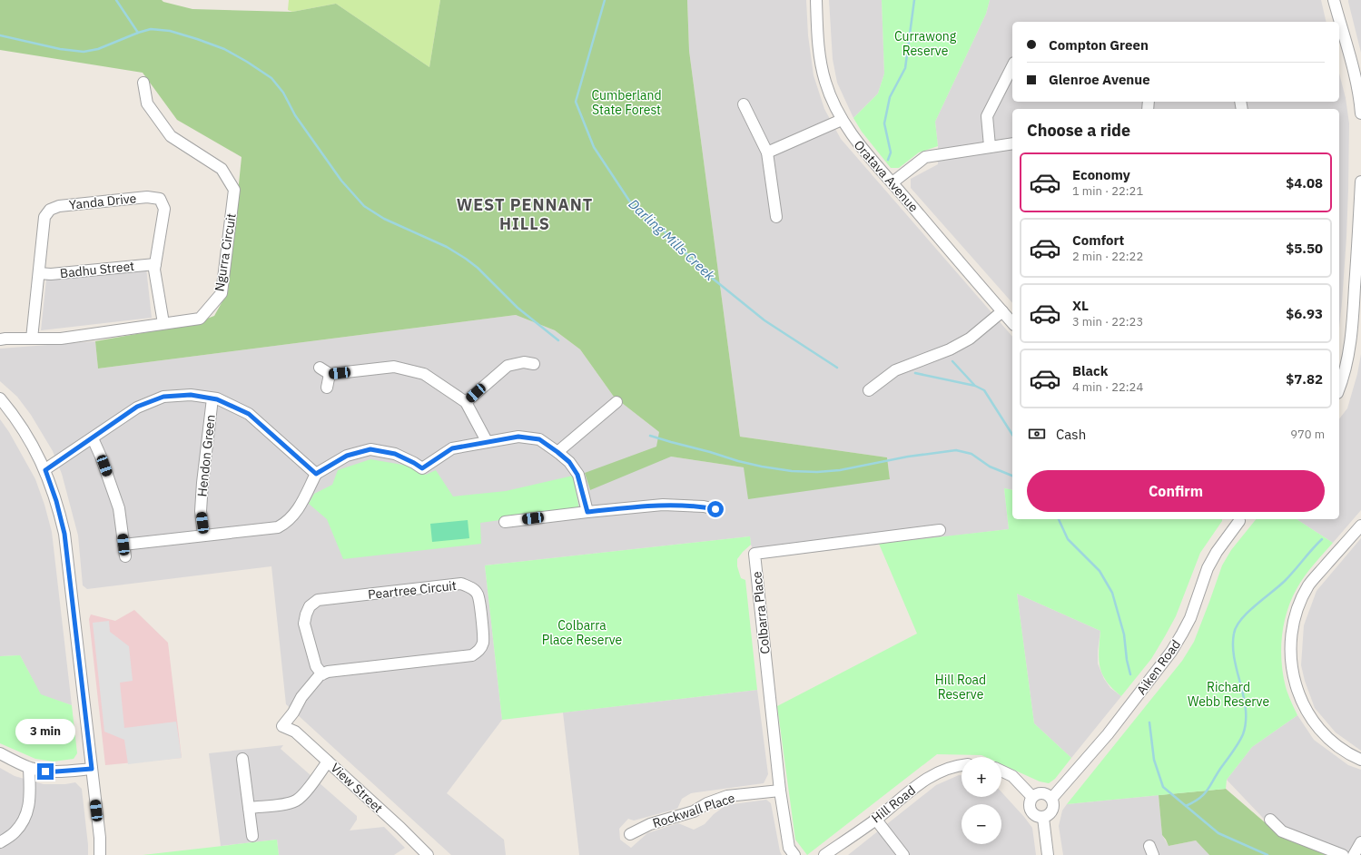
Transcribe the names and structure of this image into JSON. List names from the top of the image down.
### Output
{
  "streets": {
    "street": [
      "Oratava Avenue",
      "Yanda Drive",
      "Ngurra Circuit",
      "Badhu Street",
      "Hendon Green",
      "Peartree Circuit",
      "Colbarra Place",
      "Aiken Road",
      "View Street",
      "Hill Road",
      "Rockwall Place"
    ]
  },
  "crossings": [
    ["Yanda Drive", "Ngurra Circuit"],
    ["Yanda Drive", "Badhu Street"],
    ["Peartree Circuit", "View Street"],
    ["Colbarra Place", "Rockwall Place"]
  ],
  "districts": ["WEST PENNANT HILLS"],
  "water": ["Darling Mills Creek"],
  "parks": [
    "Currawong Reserve",
    "Cumberland State Forest",
    "Colbarra Place Reserve",
    "Hill Road Reserve",
    "Richard Webb Reserve"
  ],
  "page": {
    "banner": ["Compton Green", "Glenroe Avenue"],
    "heading": "Choose a ride",
    "list": [
      {
        "name": "Economy",
        "note": "1 min · 22:21",
        "value": "$4.08"
      },
      {
        "name": "Comfort",
        "note": "2 min · 22:22",
        "value": "$5.50"
      },
      {
        "name": "XL",
        "note": "3 min · 22:23",
        "value": "$6.93"
      },
      {
        "name": "Black",
        "note": "4 min · 22:24",
        "value": "$7.82"
      }
    ],
    "pay": ["Cash", "970 m"],
    "buttons": "Confirm",
    "bubble": "3 min",
    "map_buttons": ["+", "−"]
  }
}
